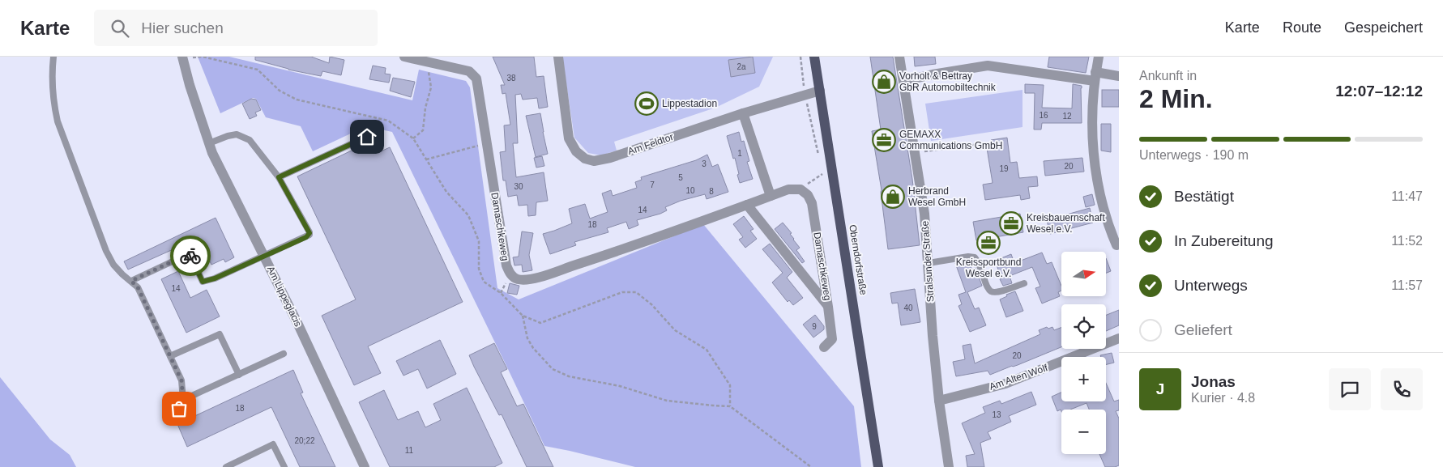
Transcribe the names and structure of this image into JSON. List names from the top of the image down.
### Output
{
  "streets": {
    "main road": ["Oberndorfstraße"],
    "street": [
      "Am Feldtor",
      "Damaschkeweg",
      "Stralsunder Straße",
      "Am Lippeglacis",
      "Am Alten Wolf"
    ]
  },
  "crossings": [
    ["Am Feldtor", "Oberndorfstraße"],
    ["Stralsunder Straße", "Am Alten Wolf"]
  ],
  "places": {
    "shop": ["Vorholt & Bettray GbR Automobiltechnik", "Herbrand Wesel GmbH"],
    "sports": ["Lippestadion"],
    "office": ["GEMAXX Communications GmbH", "Kreisbauernschaft Wesel e.V.", "Kreissportbund Wesel e.V."]
  },
  "house_numbers": [
    "2a",
    "38",
    "16",
    "12",
    "1",
    "3",
    "20",
    "19",
    "5",
    "7",
    "30",
    "10",
    "8",
    "14",
    "18",
    "14",
    "40",
    "9",
    "20",
    "18",
    "13",
    "20;22",
    "11"
  ],
  "north": "right",
  "page": {
    "header": "Karte",
    "search": "Hier suchen",
    "nav": ["Karte", "Route", "Gespeichert"],
    "heading": ["2 Min.", "Ankunft in", "12:07–12:12"],
    "panel": ["Jonas", "Kurier · 4.8"],
    "bar": "Unterwegs · 190 m",
    "list": [
      ["Bestätigt", "11:47"],
      ["In Zubereitung", "11:52"],
      ["Unterwegs", "11:57"],
      "Geliefert"
    ],
    "map_buttons": ["+", "−"],
    "round": "J"
  }
}
